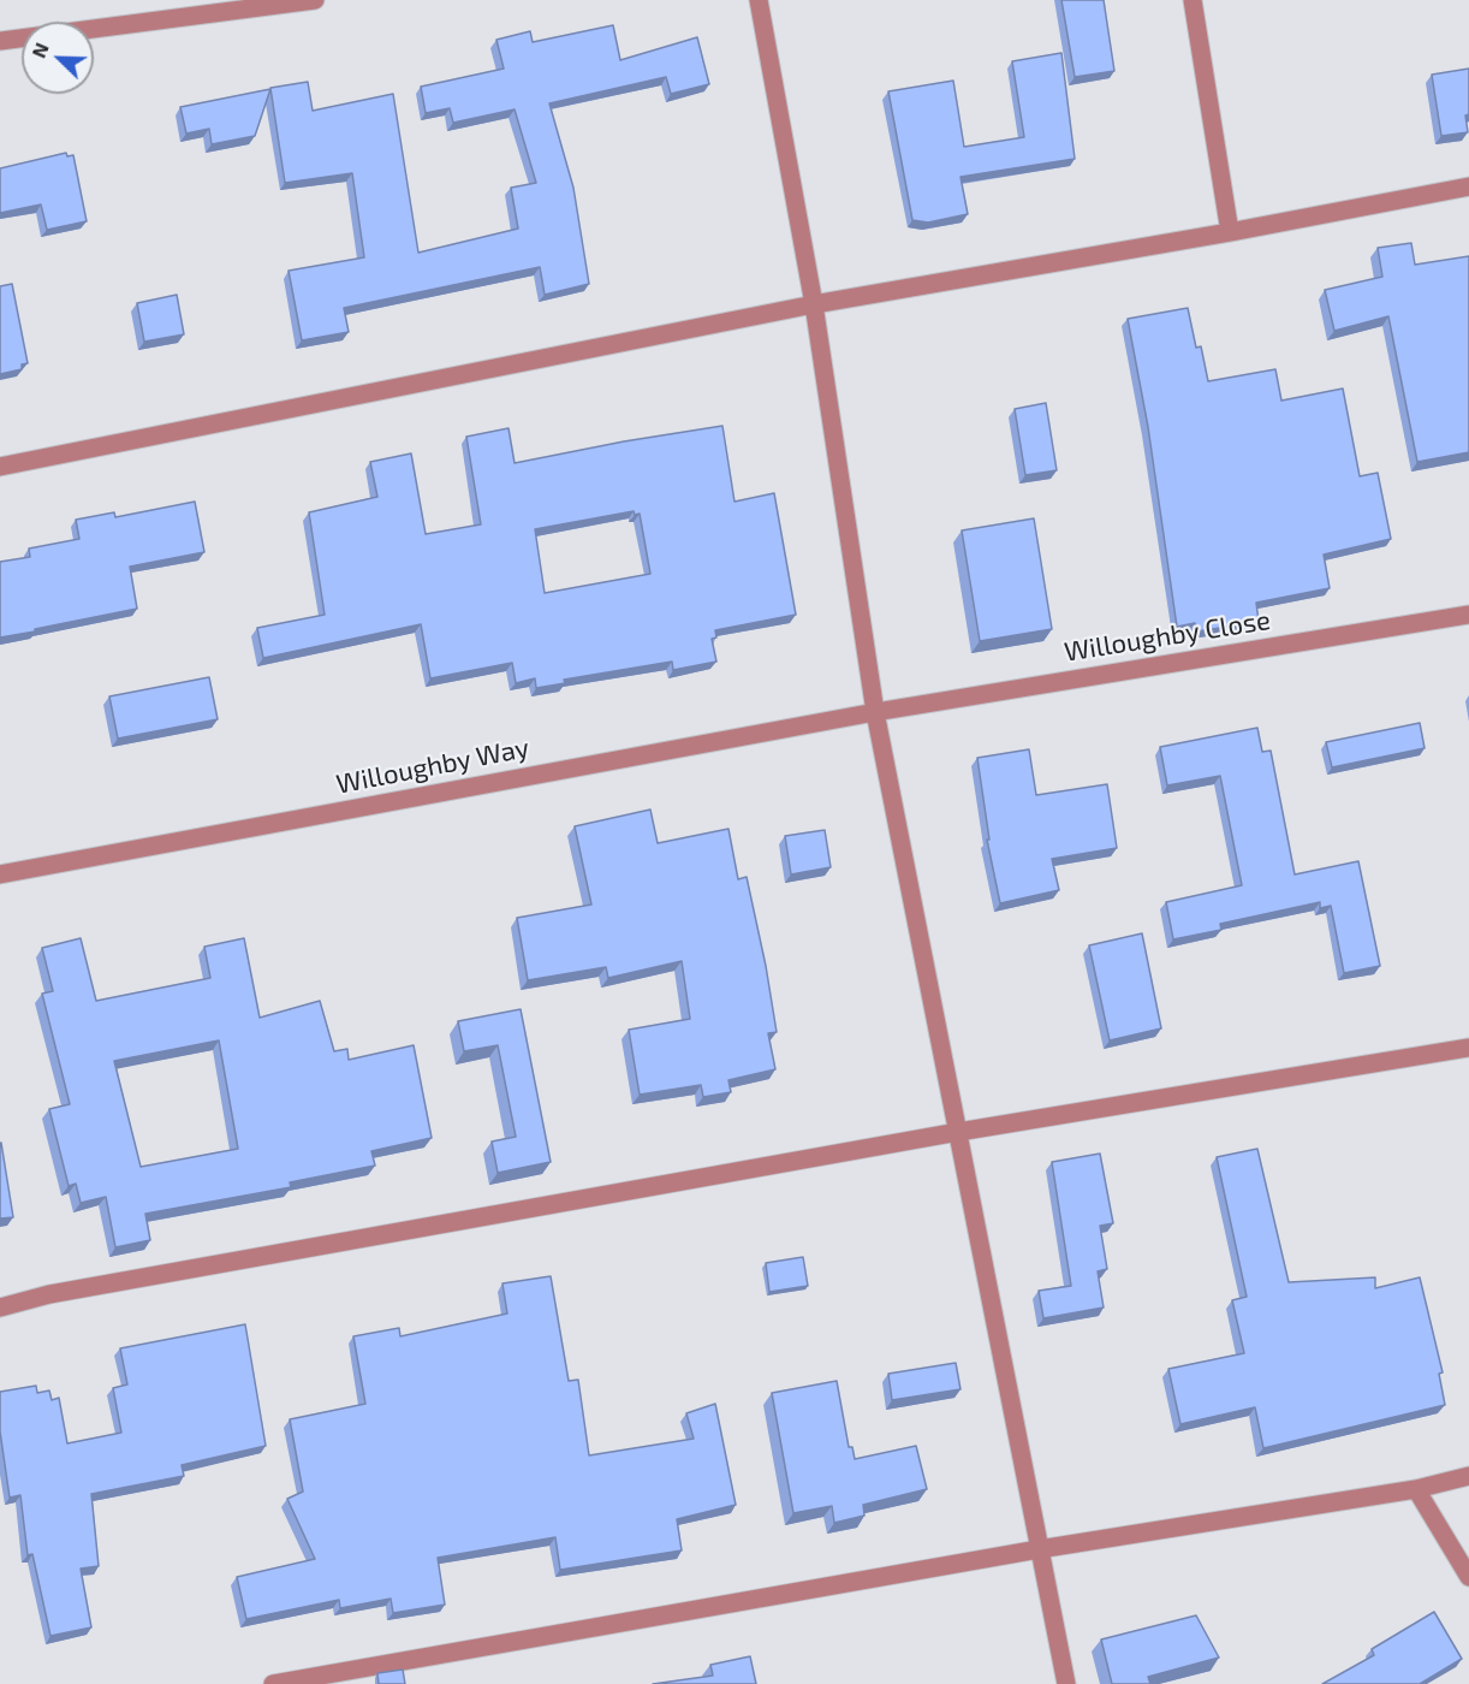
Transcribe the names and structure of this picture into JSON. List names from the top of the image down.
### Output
{
  "streets": {
    "street": ["Willoughby Close", "Willoughby Way"]
  },
  "crossings": [
    ["Willoughby Close", "Willoughby Way"]
  ],
  "north": "top left"
}
